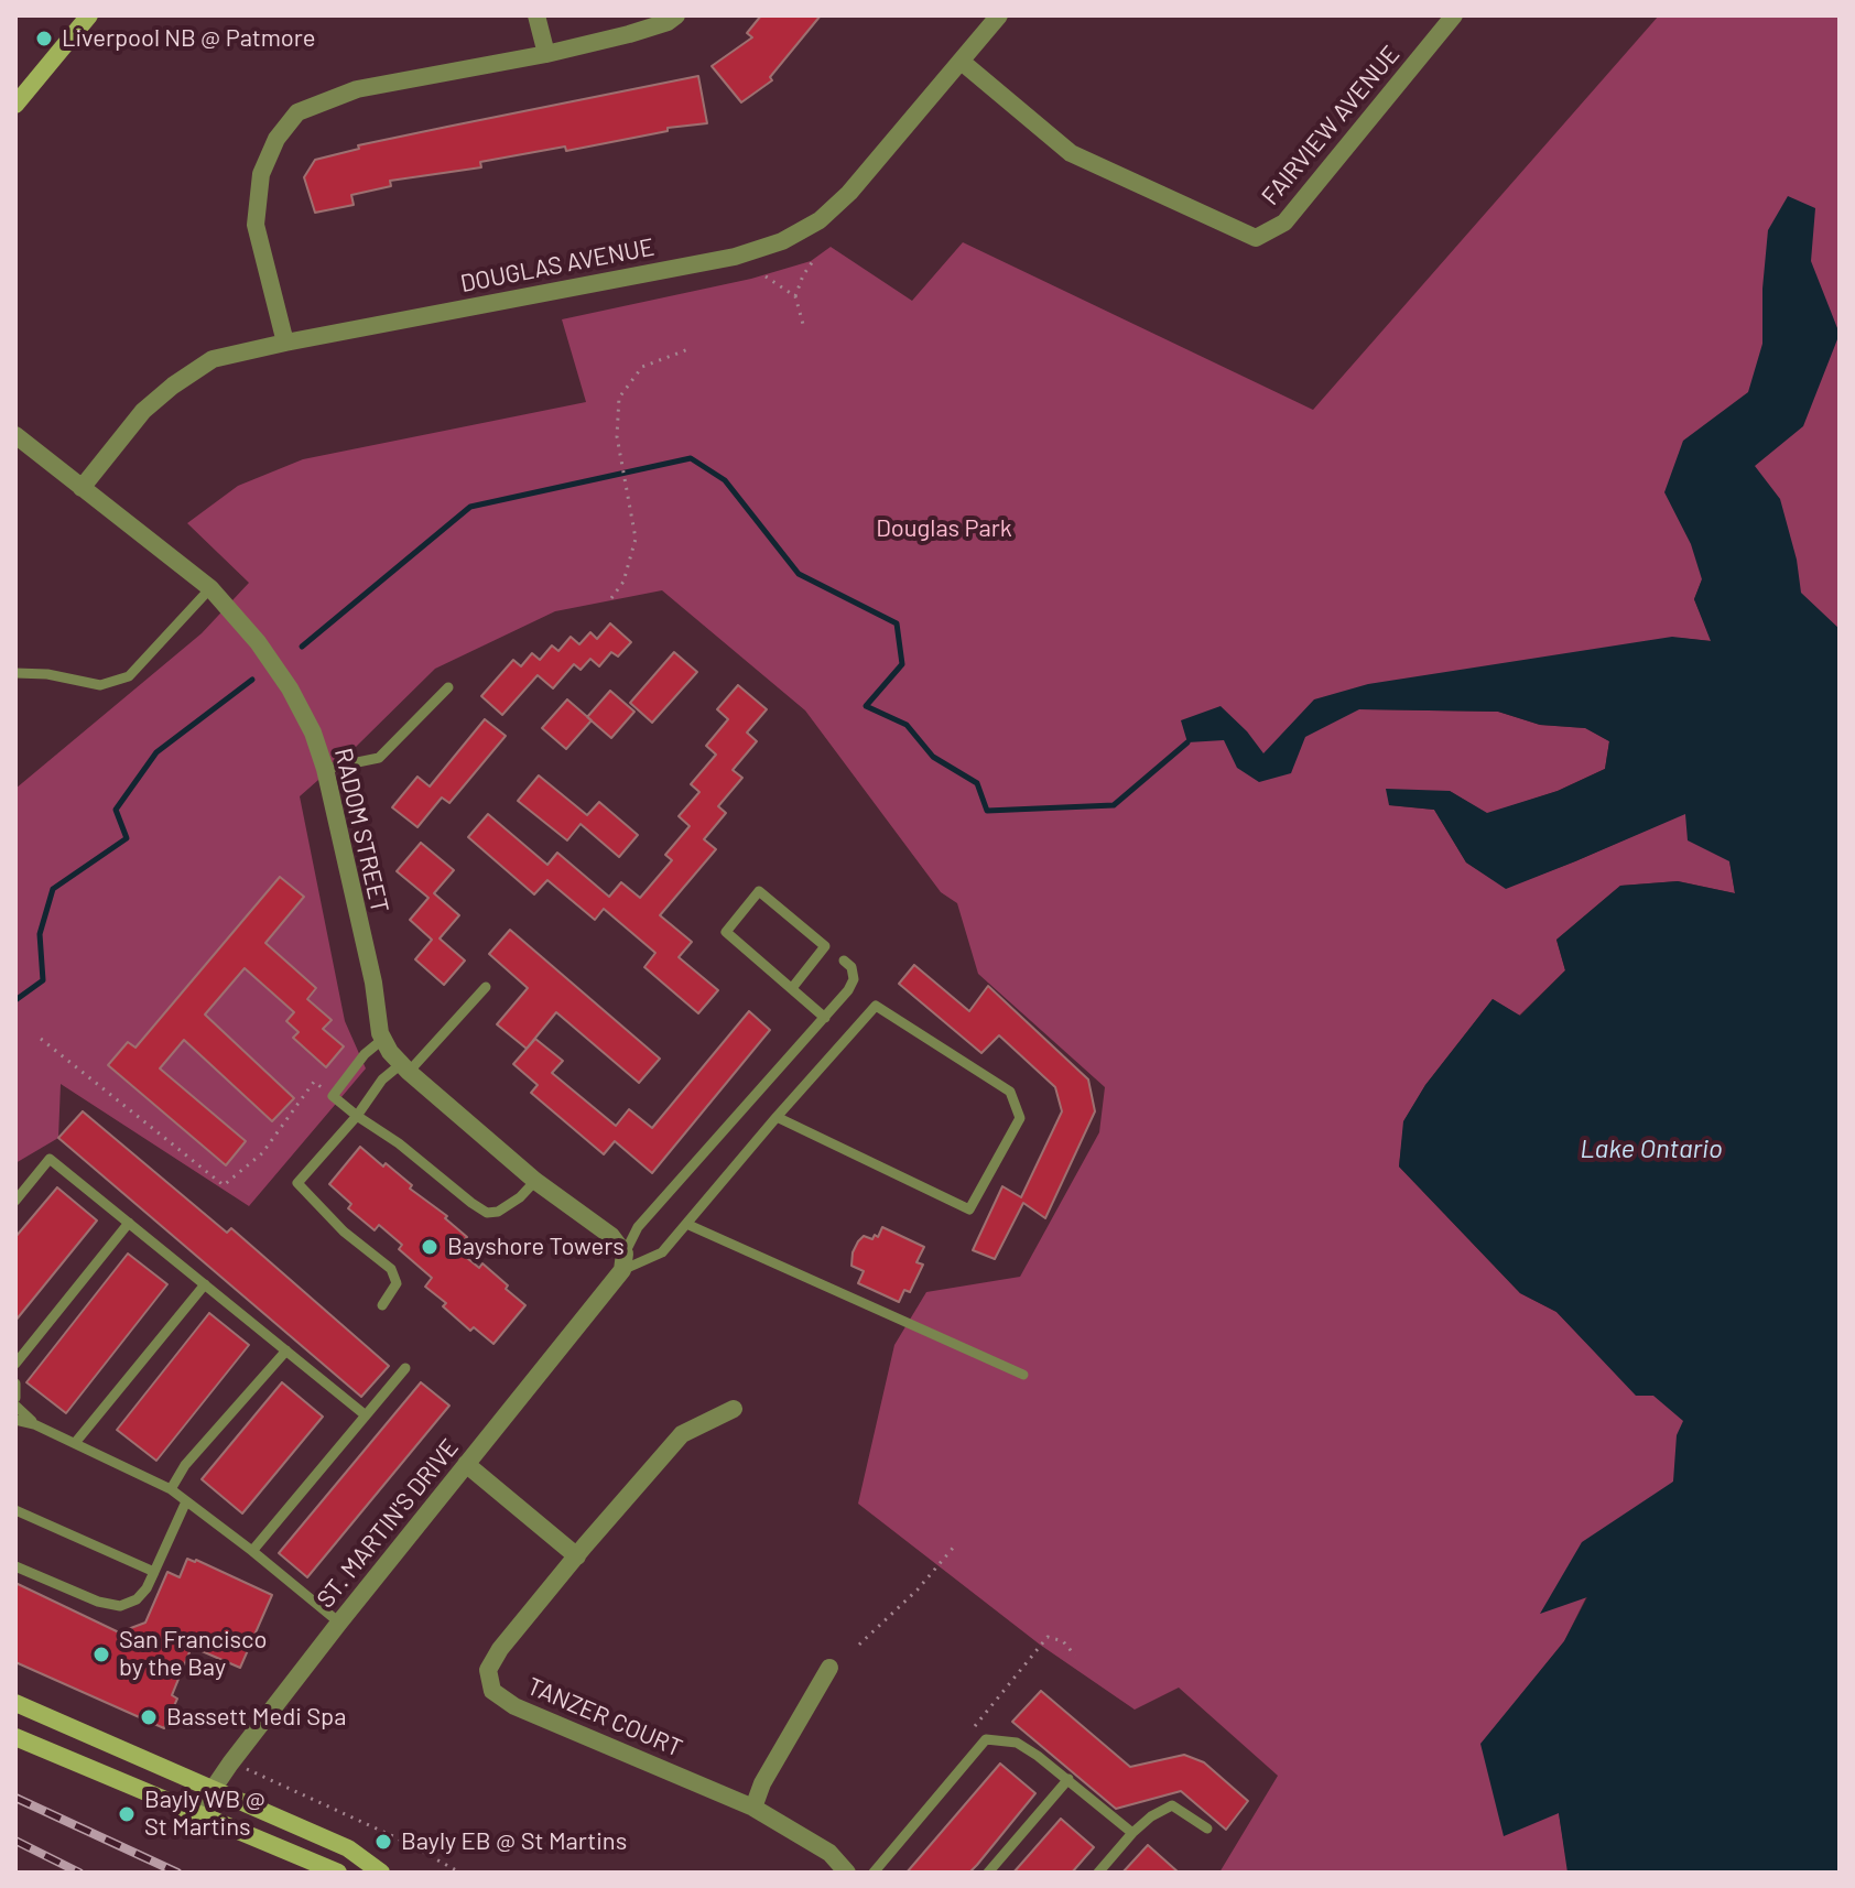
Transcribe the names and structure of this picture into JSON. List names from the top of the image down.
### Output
{
  "streets": {
    "street": [
      "FAIRVIEW AVENUE",
      "DOUGLAS AVENUE",
      "RADOM STREET",
      "ST. MARTIN'S DRIVE",
      "TANZER COURT"
    ]
  },
  "crossings": [
    ["FAIRVIEW AVENUE", "DOUGLAS AVENUE"],
    ["DOUGLAS AVENUE", "RADOM STREET"],
    ["RADOM STREET", "ST. MARTIN'S DRIVE"]
  ],
  "water": ["Lake Ontario"],
  "parks": ["Douglas Park"],
  "places": [
    "Liverpool NB @ Patmore",
    "Bayshore Towers",
    "San Francisco by the Bay",
    "Bassett Medi Spa",
    "Bayly WB @ St Martins",
    "Bayly EB @ St Martins"
  ]
}
